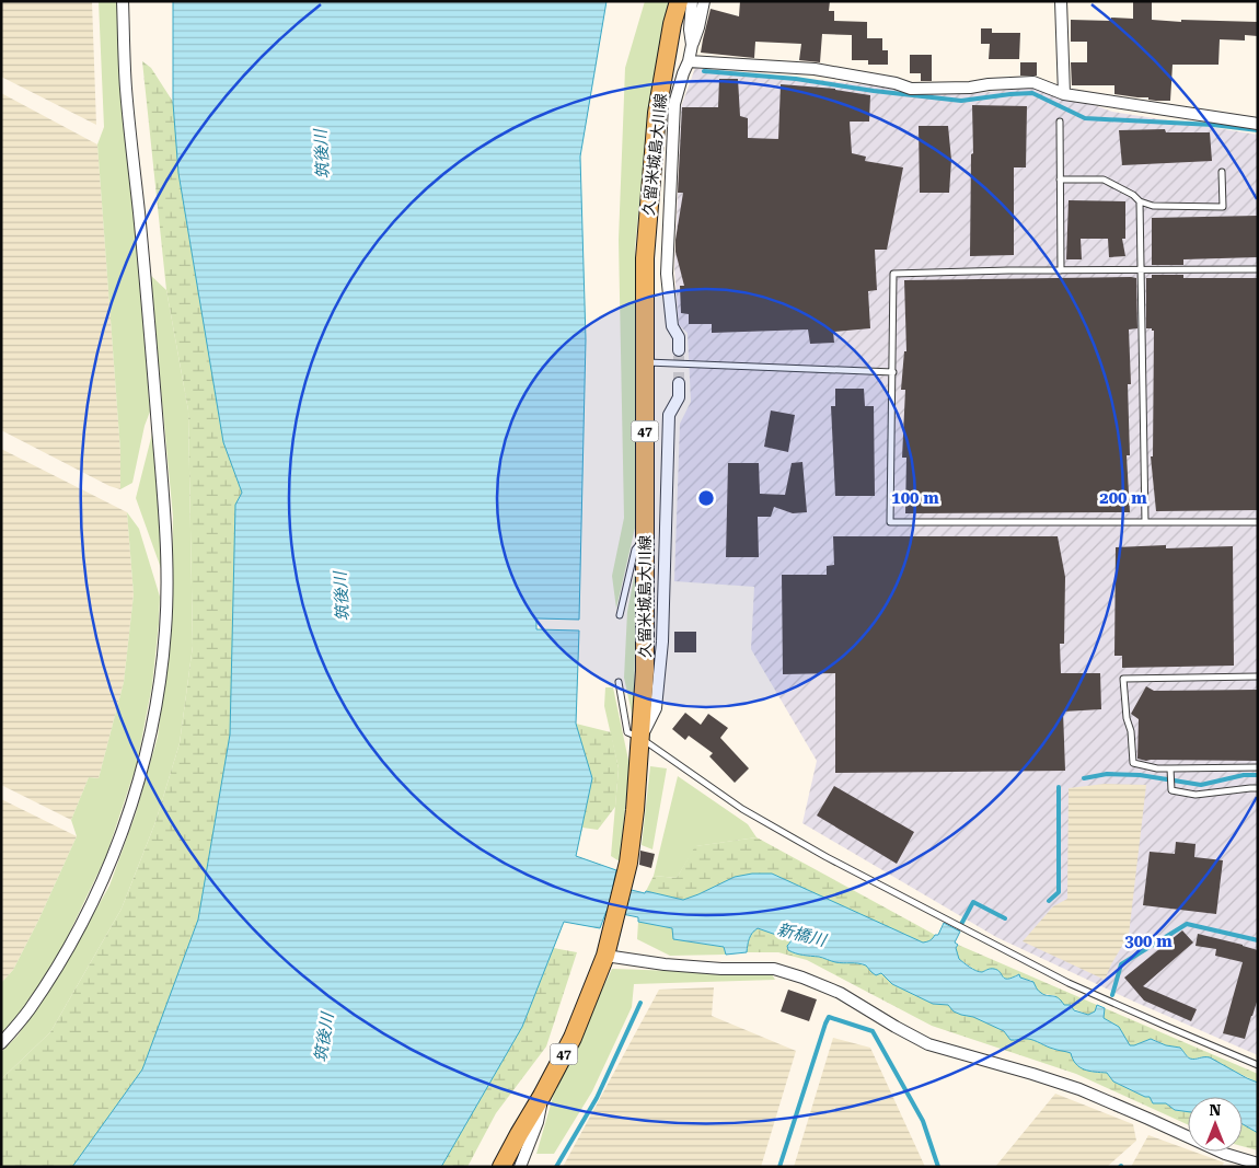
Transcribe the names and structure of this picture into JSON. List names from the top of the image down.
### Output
{
  "streets": {
    "main road": ["久留米城島大川線", "47"]
  },
  "water": ["筑後川", "新橋川"],
  "north": "top",
  "rings": ["100 m", "200 m", "300 m"]
}
